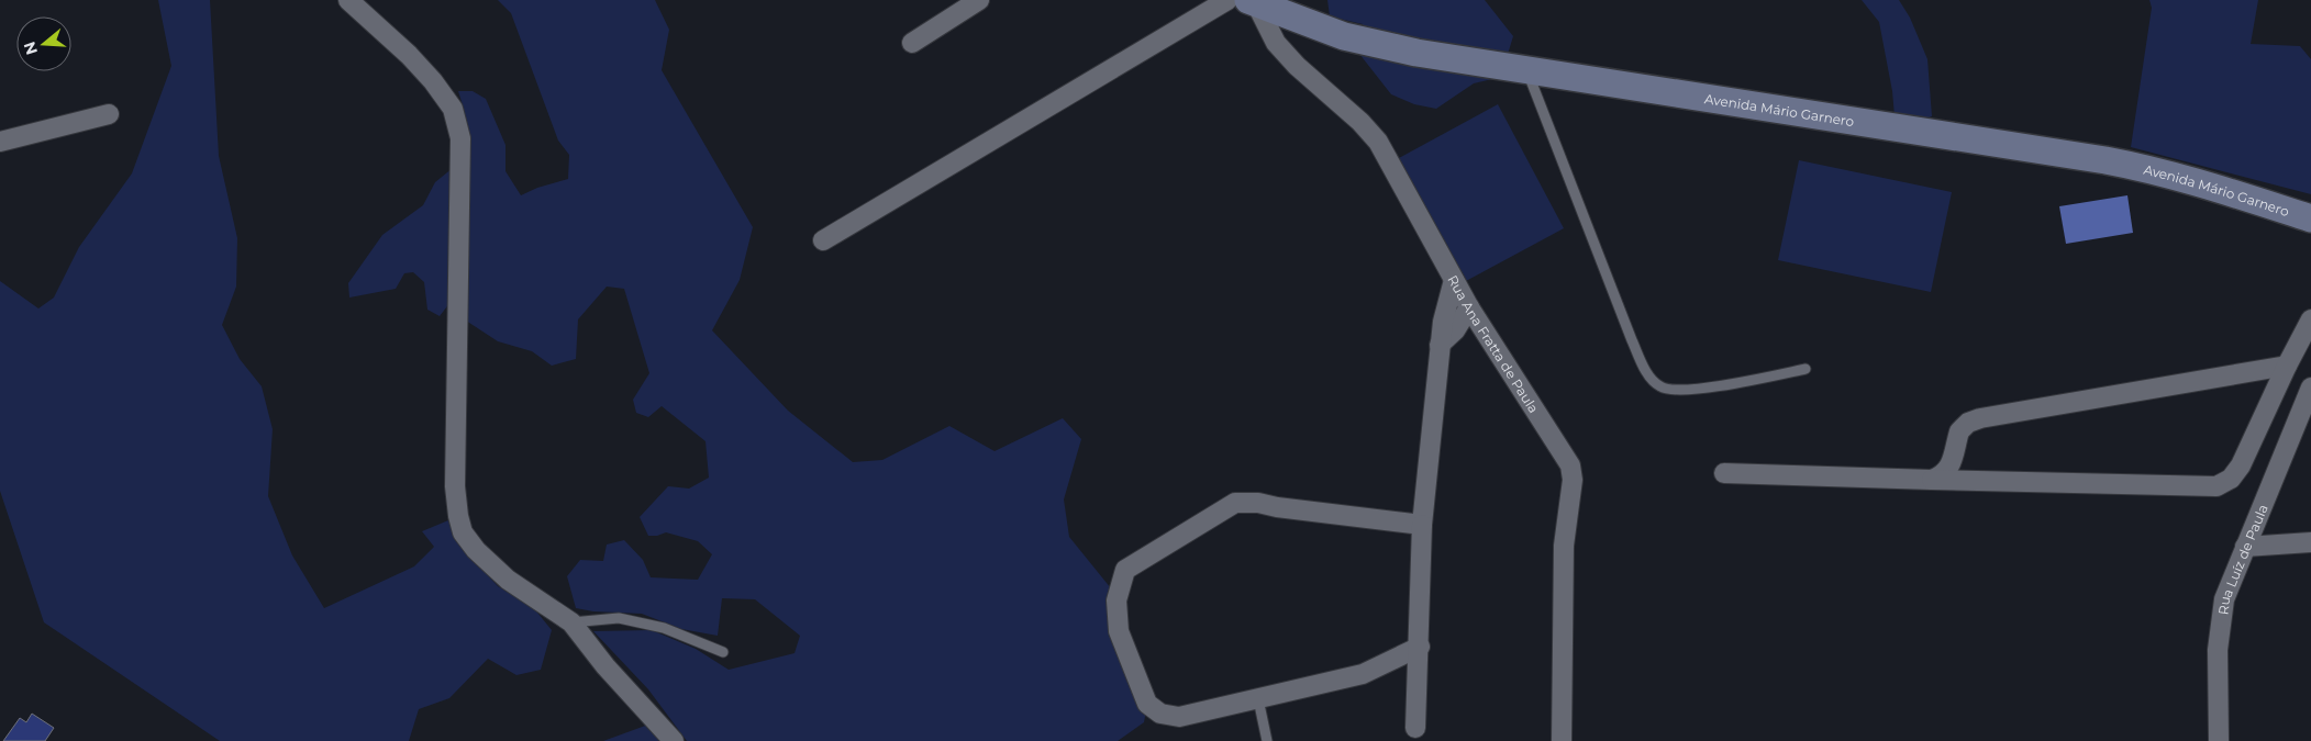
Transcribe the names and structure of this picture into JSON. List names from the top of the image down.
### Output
{
  "streets": {
    "main road": ["Avenida Mário Garnero"],
    "street": ["Rua Ana Fratta de Paula", "Rua Luíz de Paula"]
  },
  "crossings": [
    ["Avenida Mário Garnero", "Rua Ana Fratta de Paula"]
  ],
  "north": "left"
}
